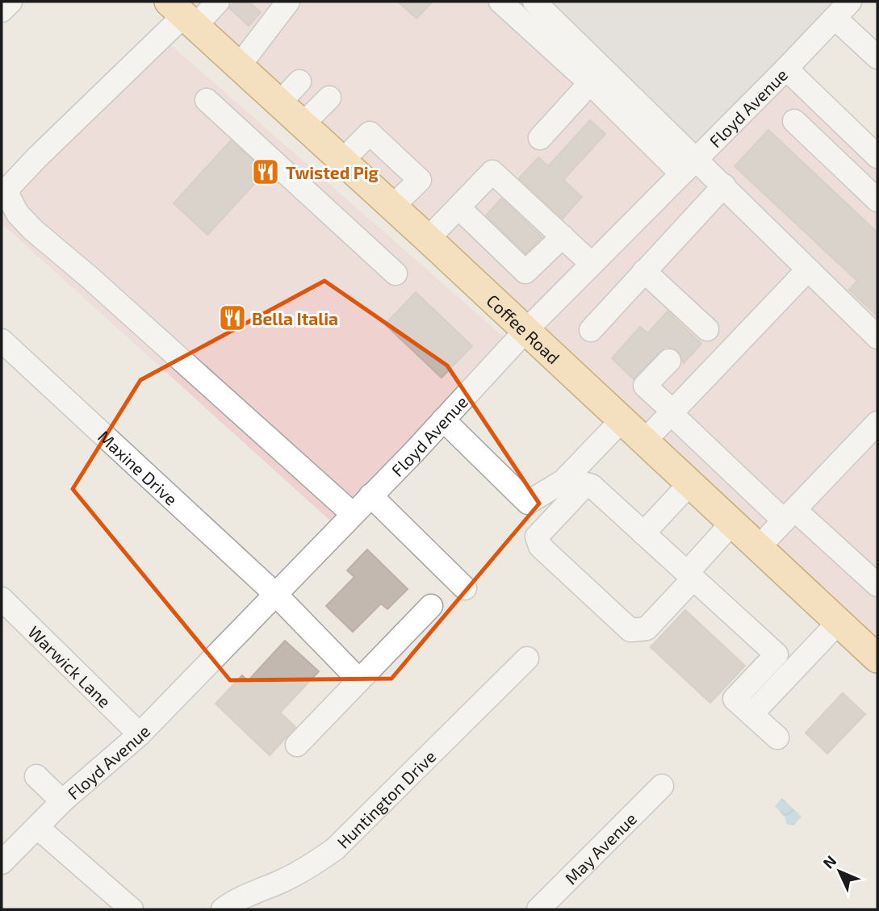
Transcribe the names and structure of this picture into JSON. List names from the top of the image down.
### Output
{
  "streets": {
    "main road": ["Coffee Road"],
    "street": [
      "Floyd Avenue",
      "Maxine Drive",
      "Warwick Lane",
      "Huntington Drive",
      "May Avenue"
    ]
  },
  "crossings": [
    ["Floyd Avenue", "Coffee Road"],
    ["Floyd Avenue", "Maxine Drive"],
    ["Floyd Avenue", "Warwick Lane"]
  ],
  "places": {
    "restaurant": ["Twisted Pig", "Bella Italia"]
  },
  "north": "top left"
}
